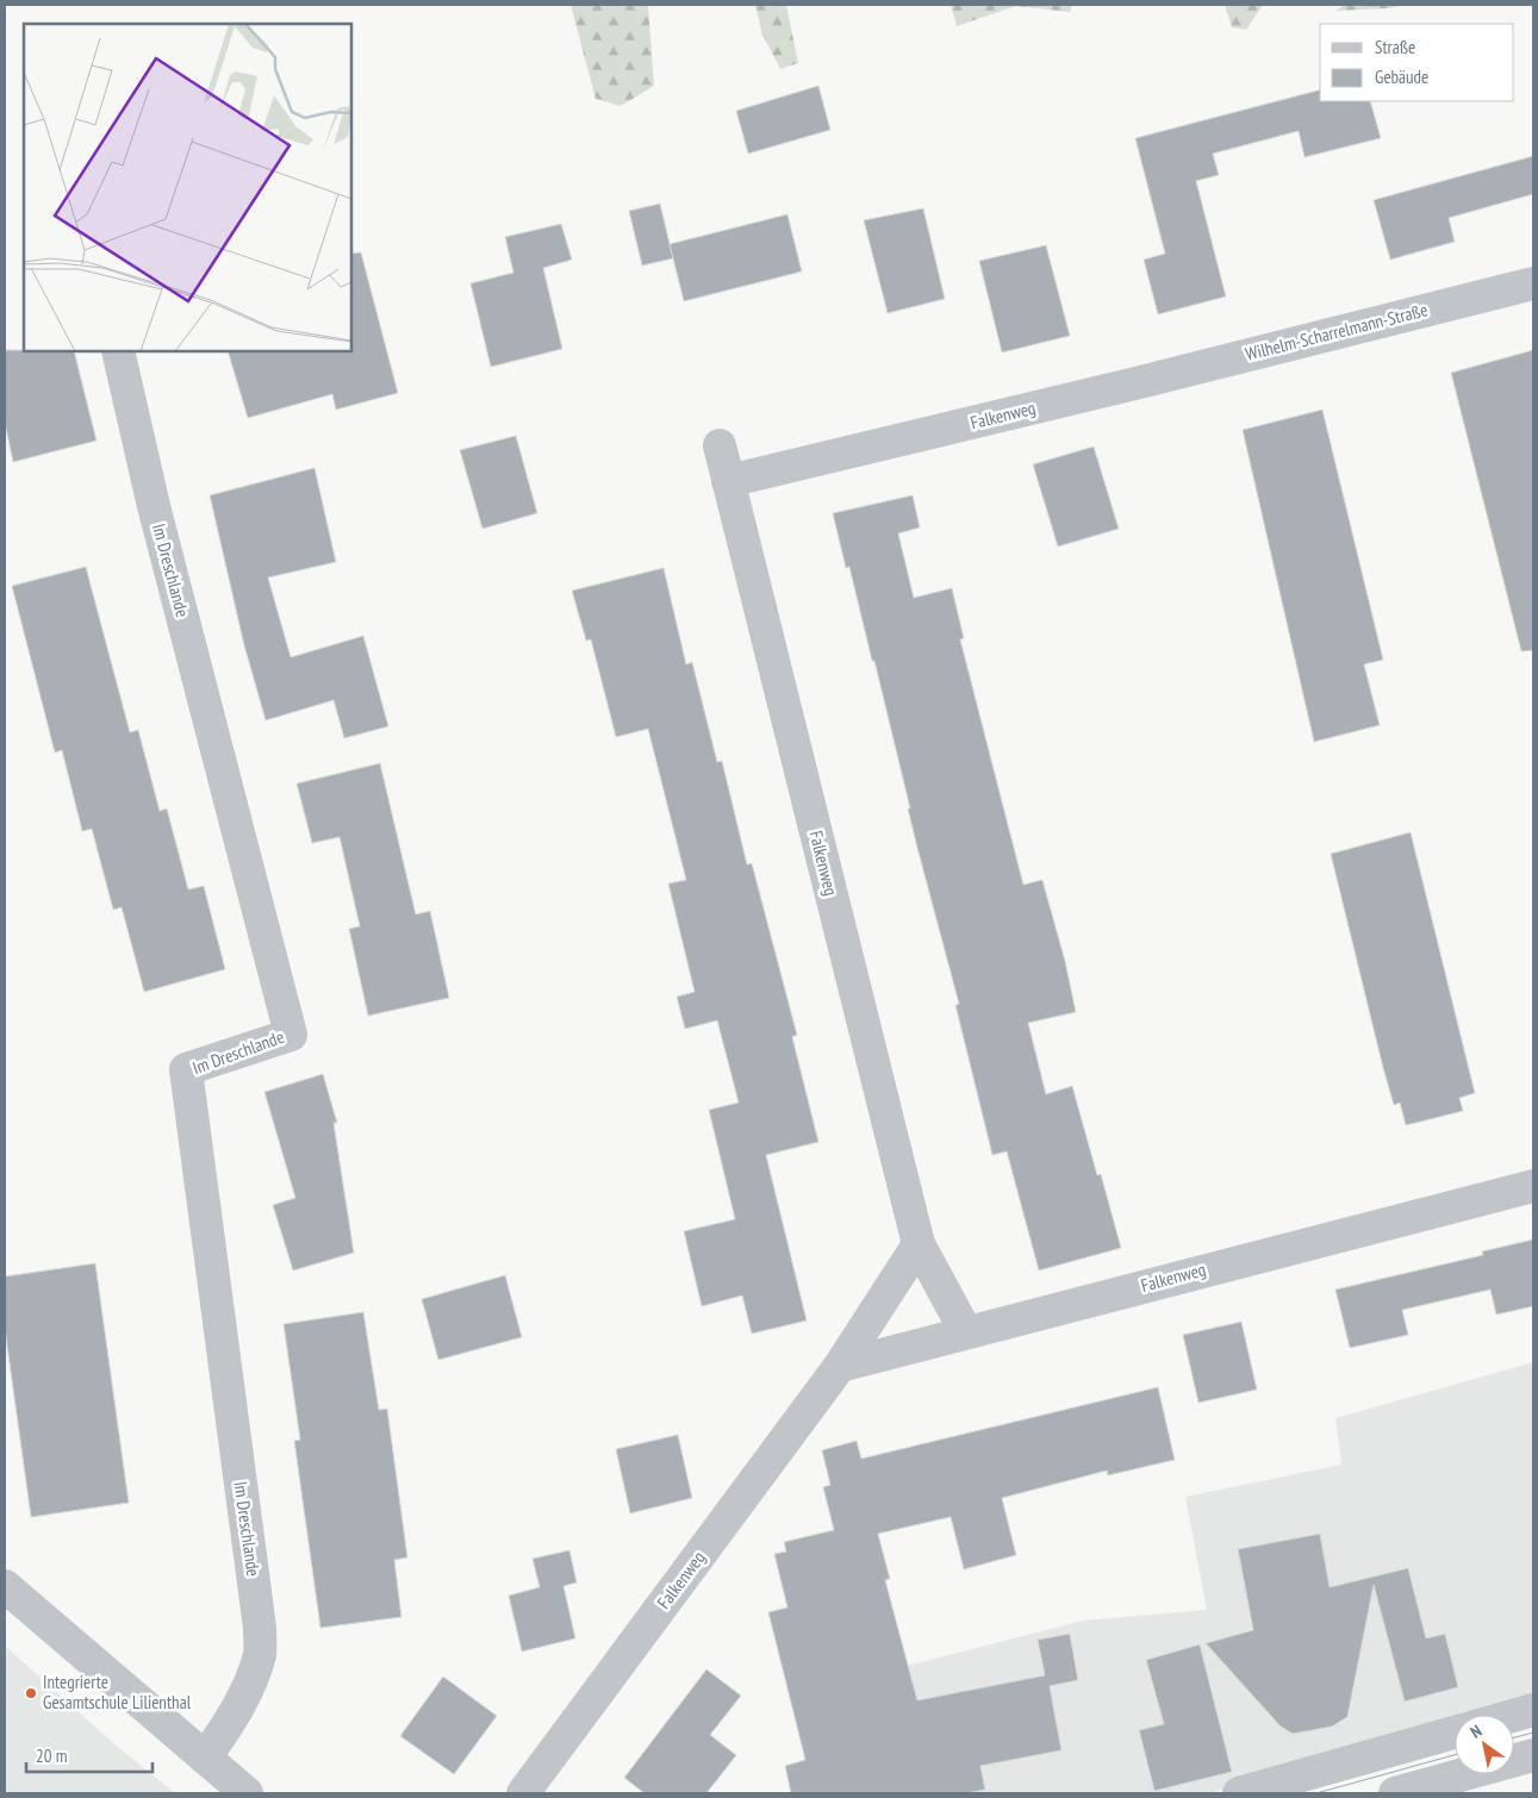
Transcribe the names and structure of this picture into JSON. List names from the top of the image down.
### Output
{
  "streets": {
    "street": ["Wilhelm-Scharrelmann-Straße", "Falkenweg", "Im Dreschlande"]
  },
  "crossings": [
    ["Wilhelm-Scharrelmann-Straße", "Falkenweg"]
  ],
  "places": ["Integrierte Gesamtschule Lilienthal"],
  "legend": ["Straße", "Gebäude"],
  "scale_bar": "20 m",
  "north": "top left"
}
